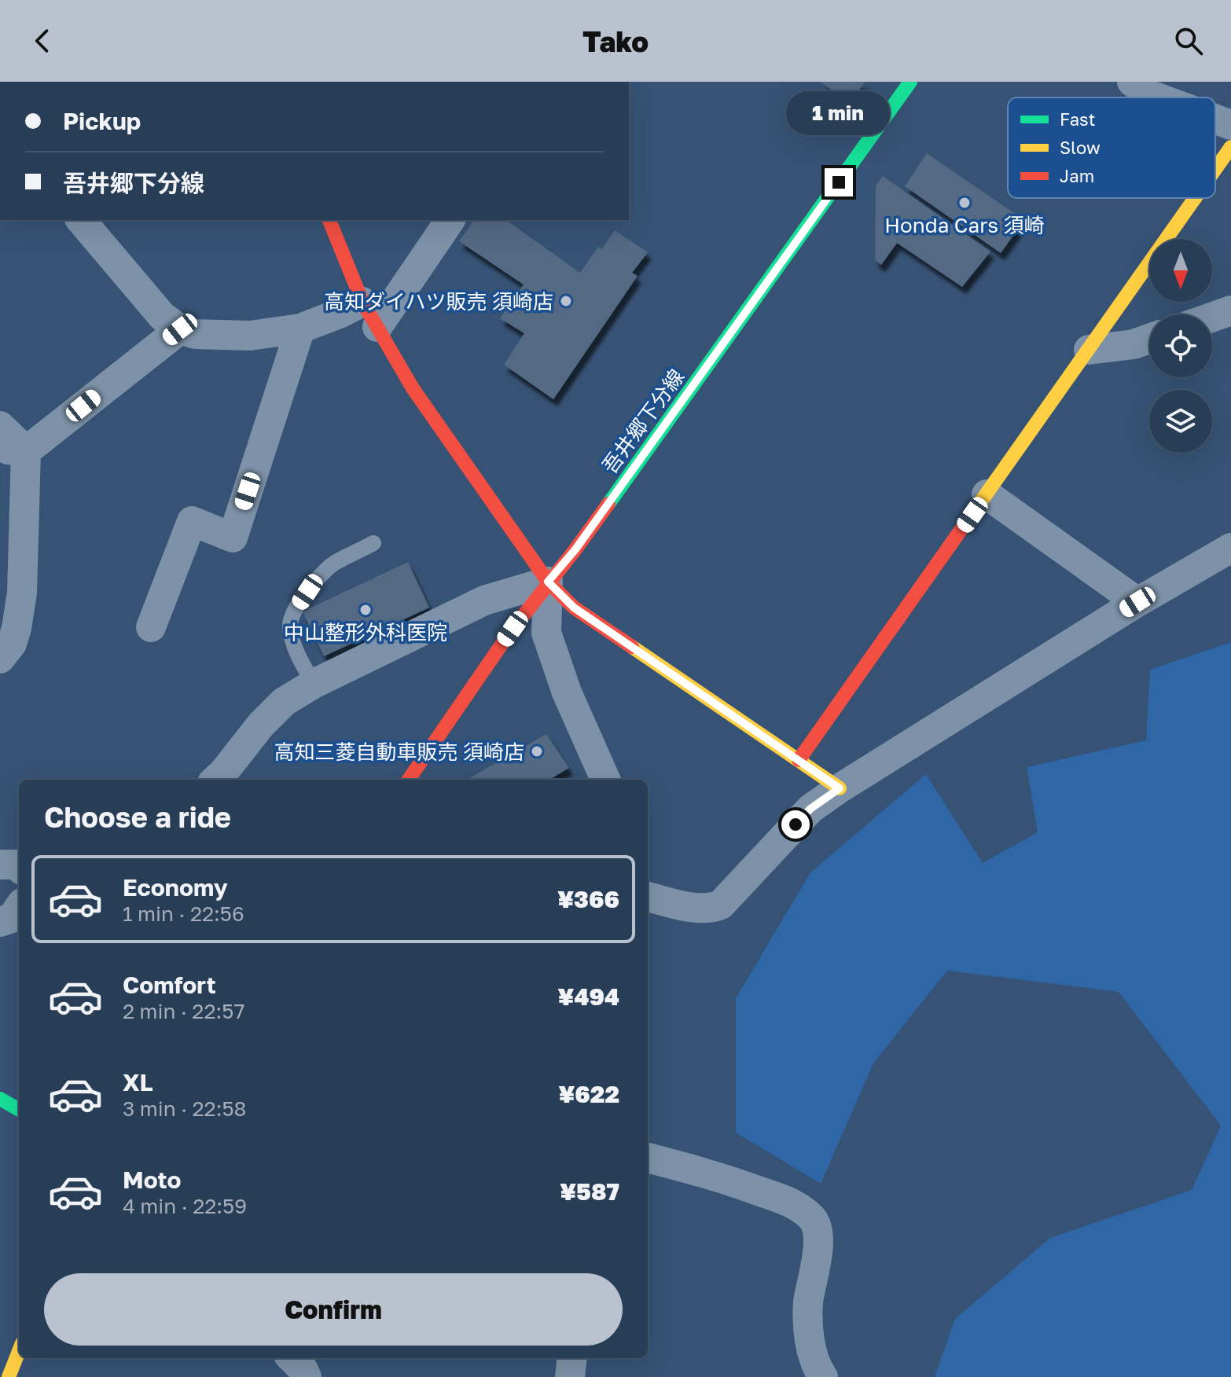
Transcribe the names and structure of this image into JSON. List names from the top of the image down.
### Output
{
  "streets": {
    "street": ["吾井郷下分線"]
  },
  "places": [
    "Honda Cars 須崎",
    "高知ダイハツ販売 須崎店",
    "中山整形外科医院",
    "高知三菱自動車販売 須崎店"
  ],
  "legend": ["Fast", "Slow", "Jam"],
  "north": "bottom",
  "page": {
    "header": "Tako",
    "banner": ["Pickup", "吾井郷下分線"],
    "bubble": "1 min",
    "heading": "Choose a ride",
    "list": [
      {
        "name": "Economy",
        "note": "1 min · 22:56",
        "value": "¥366"
      },
      {
        "name": "Comfort",
        "note": "2 min · 22:57",
        "value": "¥494"
      },
      {
        "name": "XL",
        "note": "3 min · 22:58",
        "value": "¥622"
      },
      {
        "name": "Moto",
        "note": "4 min · 22:59",
        "value": "¥587"
      }
    ],
    "buttons": "Confirm"
  }
}
